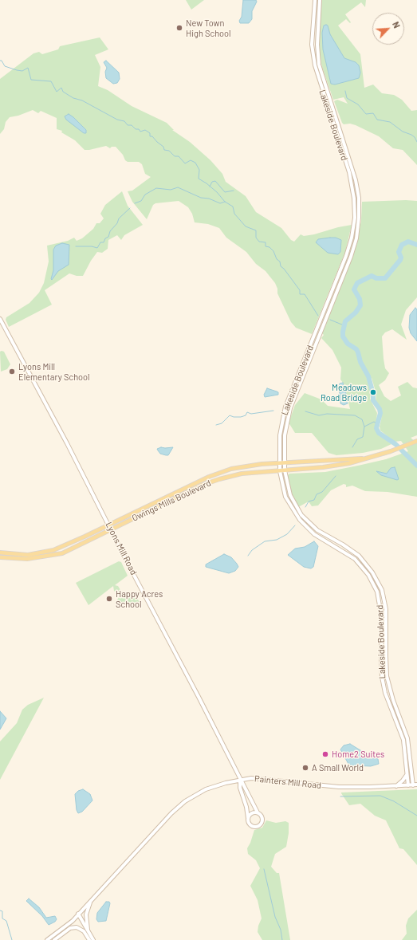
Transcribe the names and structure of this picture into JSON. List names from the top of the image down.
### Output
{
  "streets": {
    "main road": [
      "Lakeside Boulevard",
      "Owings Mills Boulevard",
      "Lyons Mill Road",
      "Painters Mill Road"
    ]
  },
  "crossings": [
    ["Lakeside Boulevard", "Owings Mills Boulevard"],
    ["Lakeside Boulevard", "Painters Mill Road"],
    ["Owings Mills Boulevard", "Lyons Mill Road"],
    ["Lyons Mill Road", "Painters Mill Road"]
  ],
  "places": [
    "New Town High School",
    "Lyons Mill Elementary School",
    "Meadows Road Bridge",
    "Happy Acres School",
    "Home2 Suites",
    "A Small World"
  ],
  "north": "top right"
}
